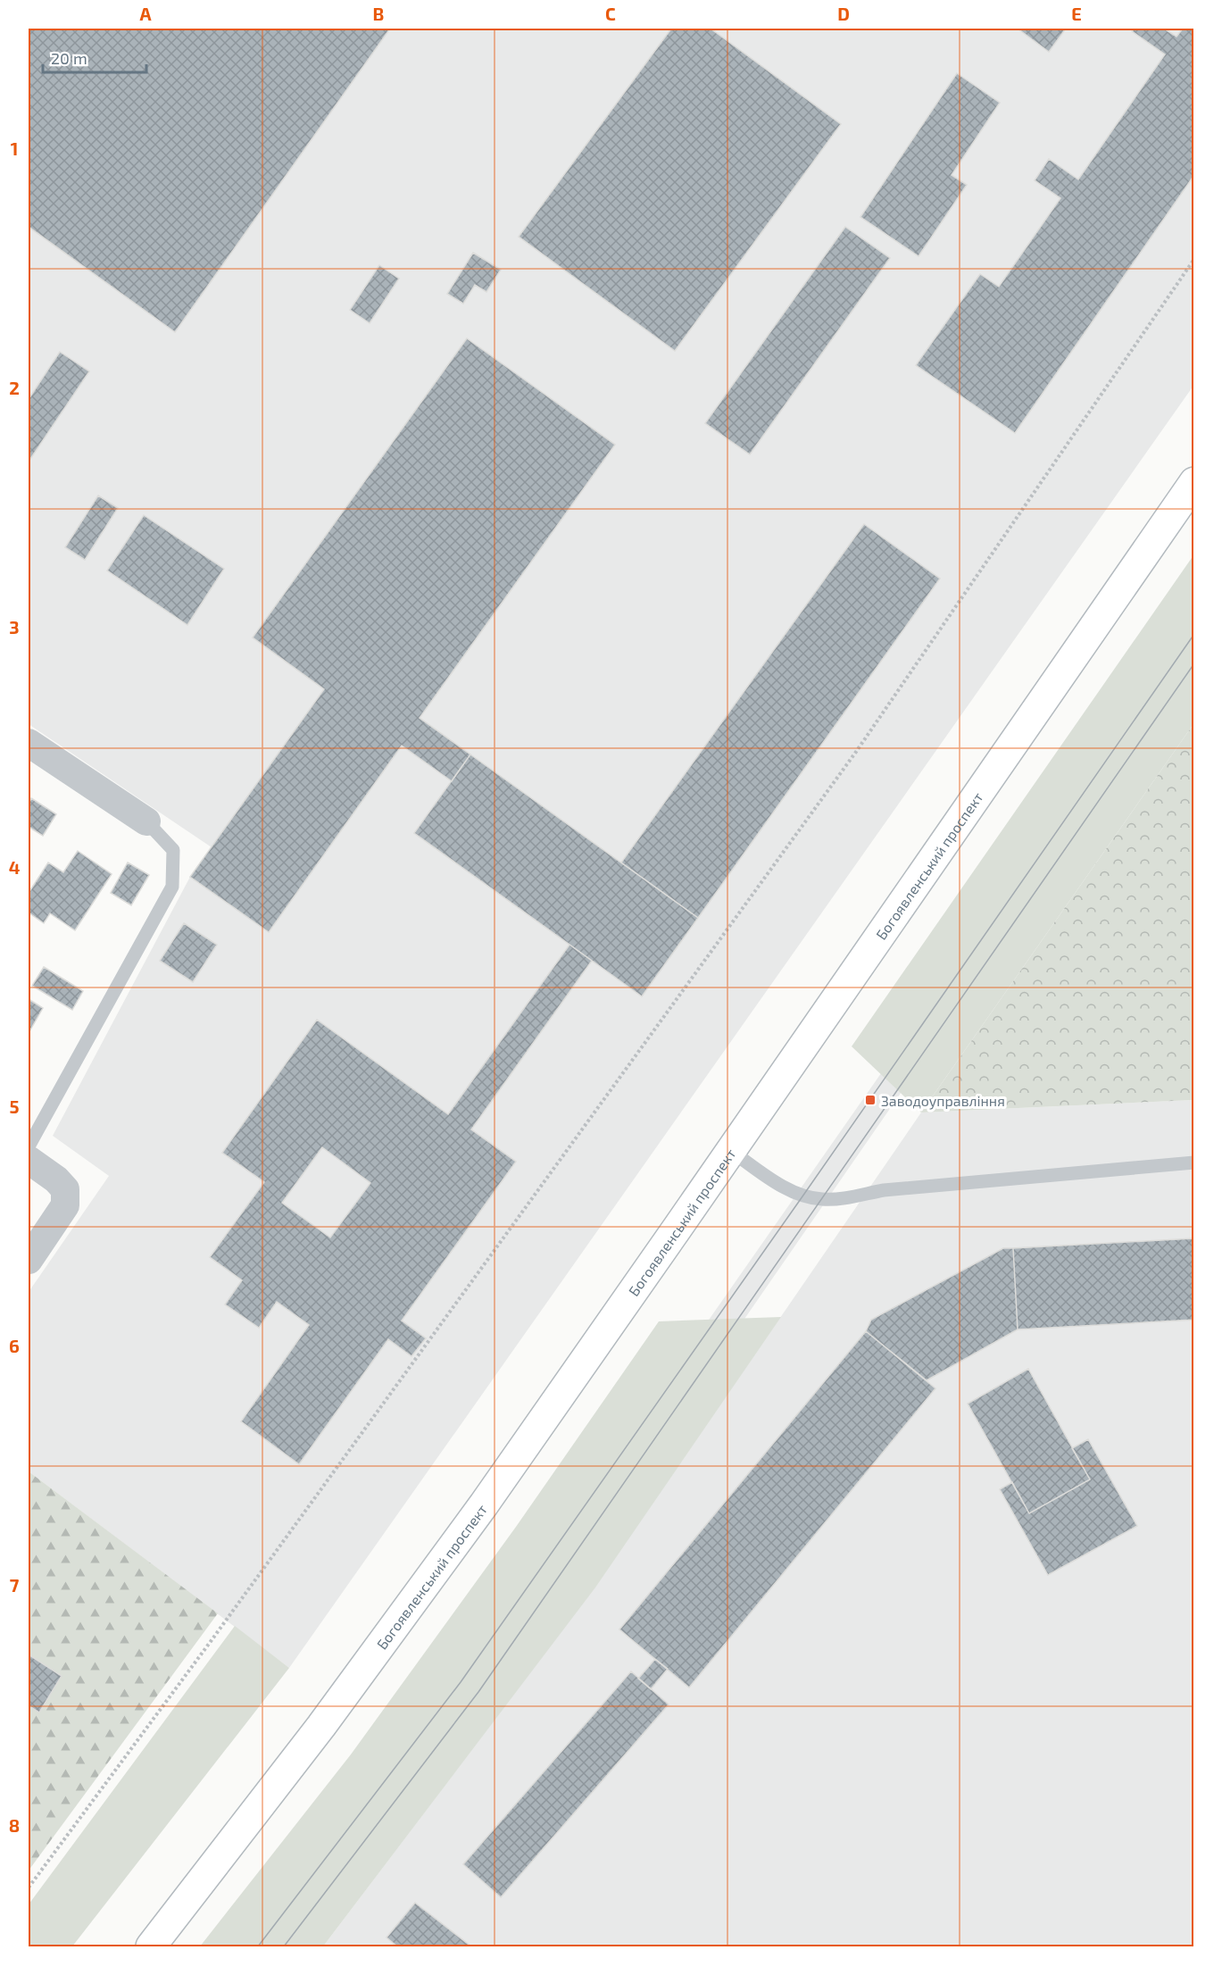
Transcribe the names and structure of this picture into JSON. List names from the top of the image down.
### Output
{
  "streets": {
    "main road": ["Богоявленський проспект"]
  },
  "places": {
    "transit": ["Заводоуправління"]
  },
  "scale_bar": "20 m",
  "grid": {
    "columns": [
      "A",
      "B",
      "C",
      "D",
      "E"
    ],
    "rows": [
      "1",
      "2",
      "3",
      "4",
      "5",
      "6",
      "7",
      "8"
    ]
  }
}
